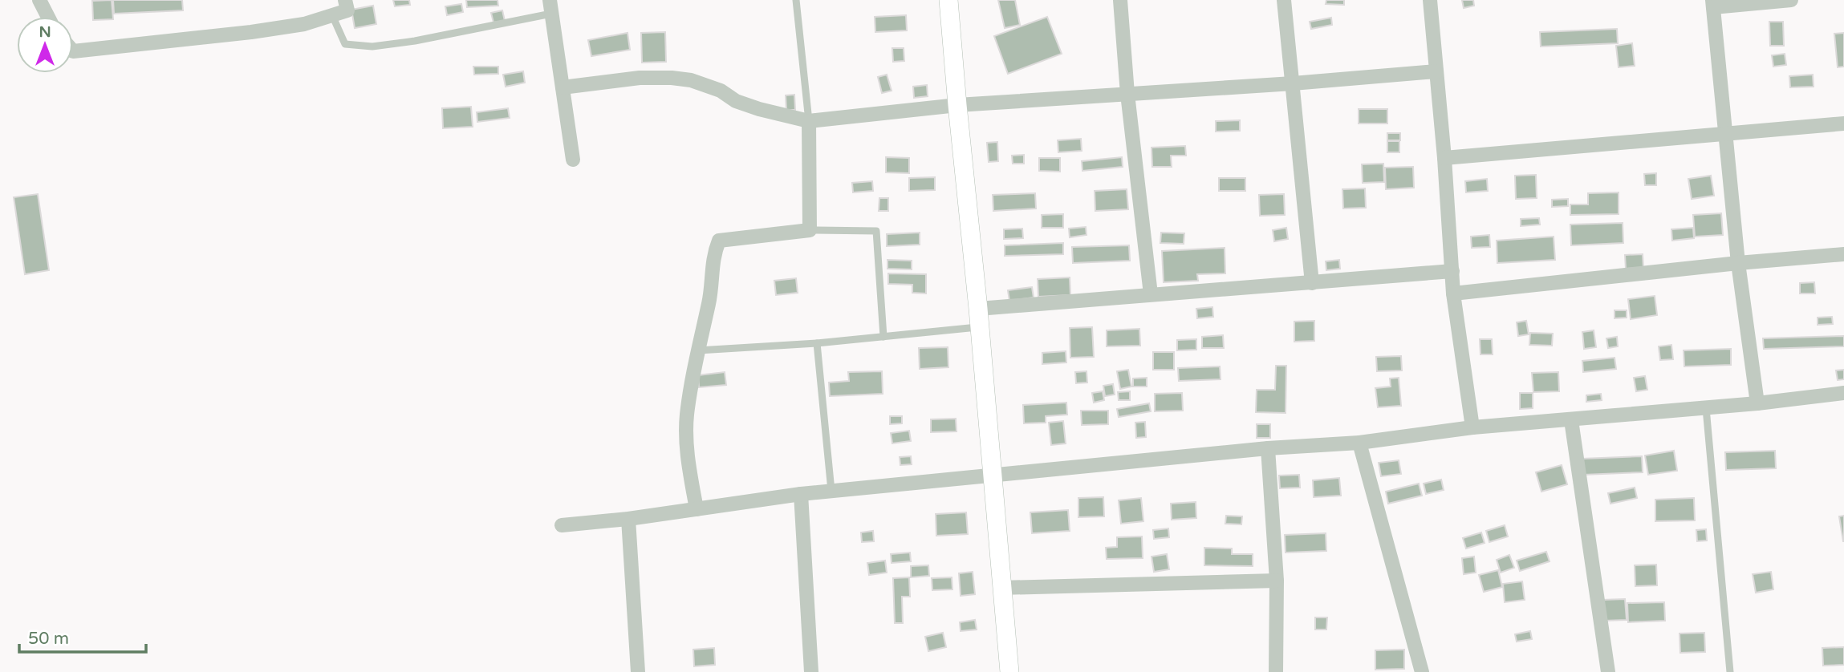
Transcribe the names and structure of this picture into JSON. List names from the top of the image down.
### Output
{
  "scale_bar": "50 m",
  "north": "top"
}
